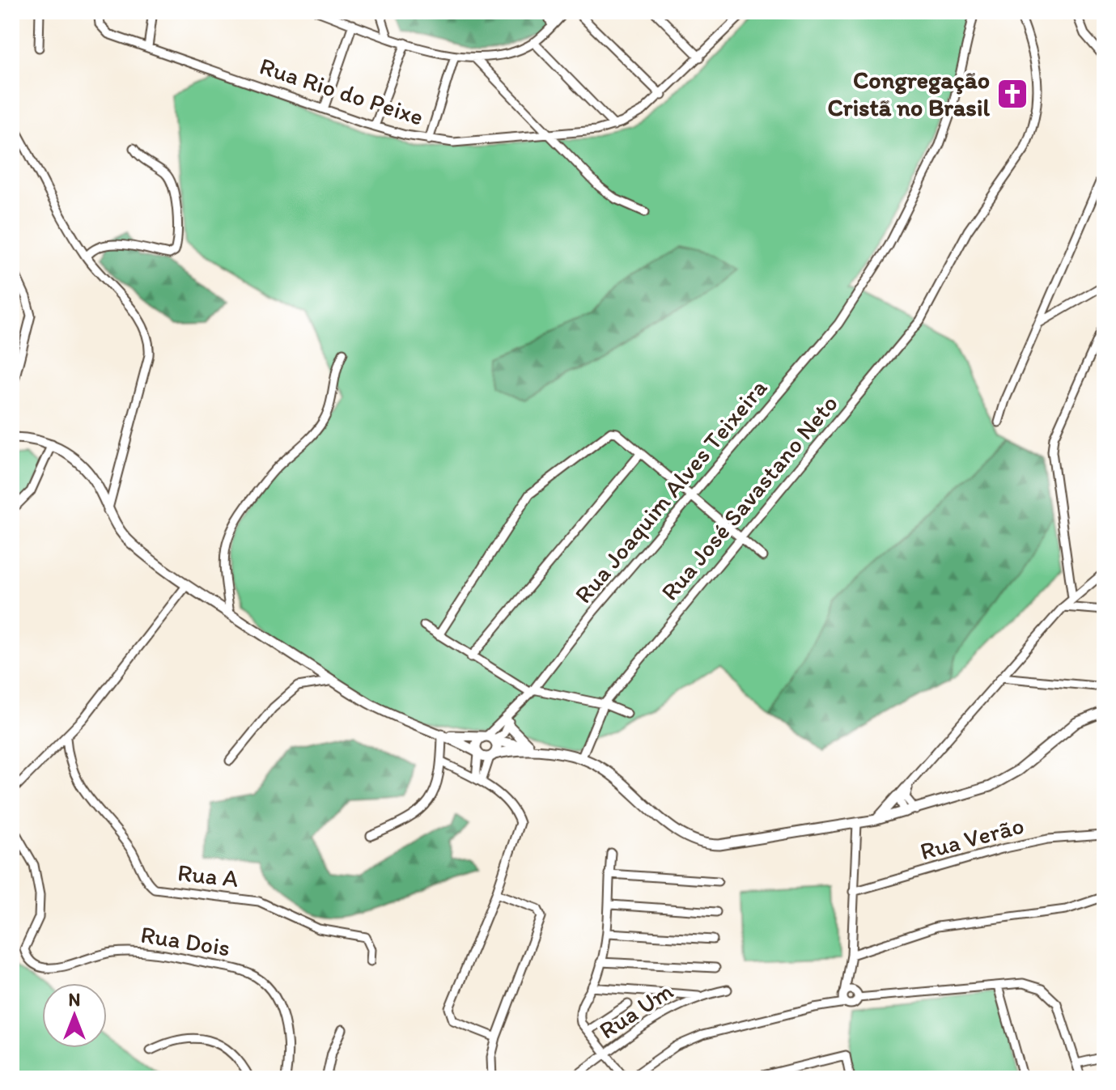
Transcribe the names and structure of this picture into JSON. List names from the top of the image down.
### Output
{
  "streets": {
    "street": [
      "Rua Rio do Peixe",
      "Rua Joaquim Alves Teixeira",
      "Rua José Savastano Neto",
      "Rua Verão",
      "Rua A",
      "Rua Dois",
      "Rua Um"
    ]
  },
  "places": {
    "church": ["Congregação Cristã no Brasil"]
  },
  "north": "top"
}
